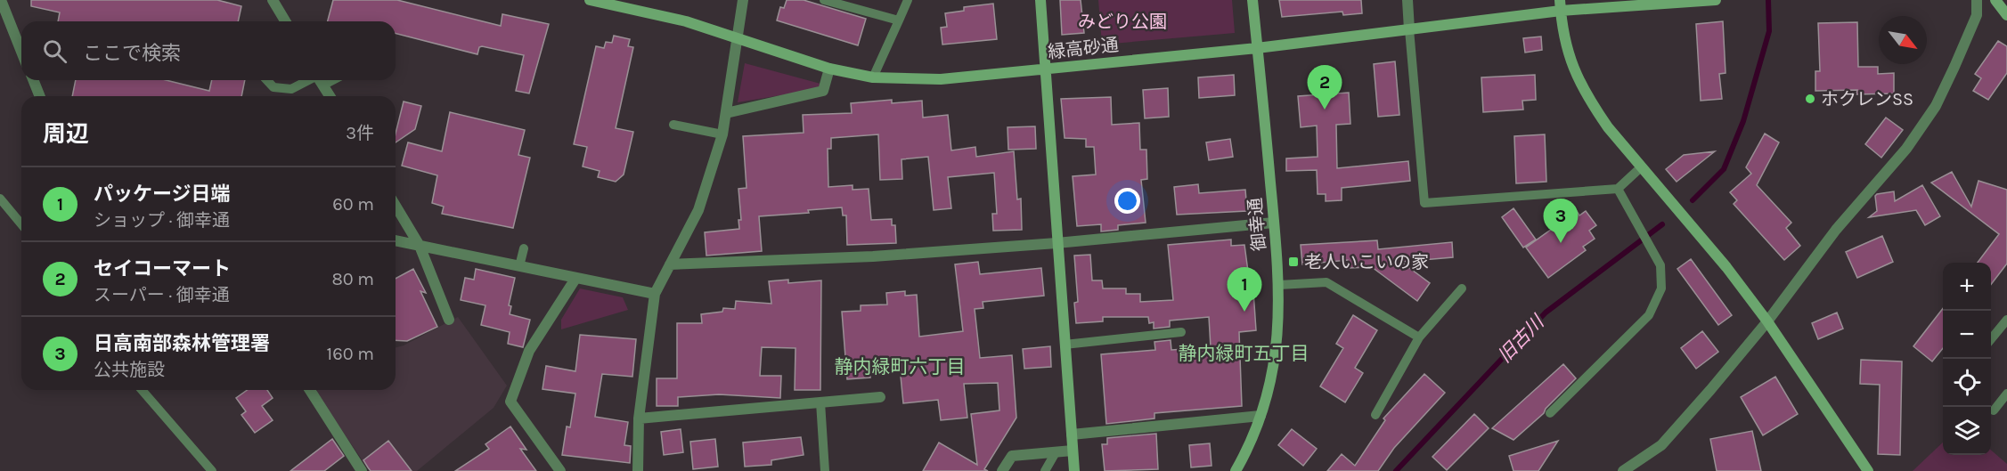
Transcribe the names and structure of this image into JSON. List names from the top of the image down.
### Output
{
  "streets": {
    "street": ["緑高砂通", "御幸通"]
  },
  "crossings": [
    ["緑高砂通", "御幸通"]
  ],
  "districts": ["静内緑町五丁目", "静内緑町六丁目"],
  "water": ["旧古川"],
  "parks": ["みどり公園"],
  "places": {
    "other": ["ホクレンSS"],
    "transit": ["老人いこいの家"]
  },
  "north": "bottom right",
  "page": {
    "search": "ここで検索",
    "pins": ["2", "3", "1"],
    "heading": ["周辺", "3件"],
    "list": [
      {
        "mark": "1",
        "name": "パッケージ日端",
        "note": "ショップ · 御幸通",
        "value": "60 m"
      },
      {
        "mark": "2",
        "name": "セイコーマート",
        "note": "スーパー · 御幸通",
        "value": "80 m"
      },
      {
        "mark": "3",
        "name": "日高南部森林管理署",
        "note": "公共施設",
        "value": "160 m"
      }
    ],
    "map_buttons": ["+", "−"]
  }
}
